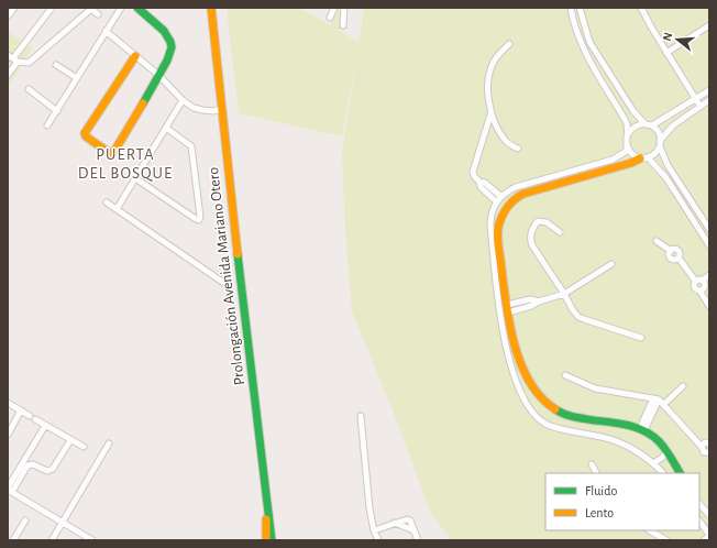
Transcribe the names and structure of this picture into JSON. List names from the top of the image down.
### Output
{
  "streets": {
    "street": ["Prolongación Avenida Mariano Otero"]
  },
  "districts": ["PUERTA DEL BOSQUE"],
  "legend": ["Fluido", "Lento"],
  "north": "left"
}
